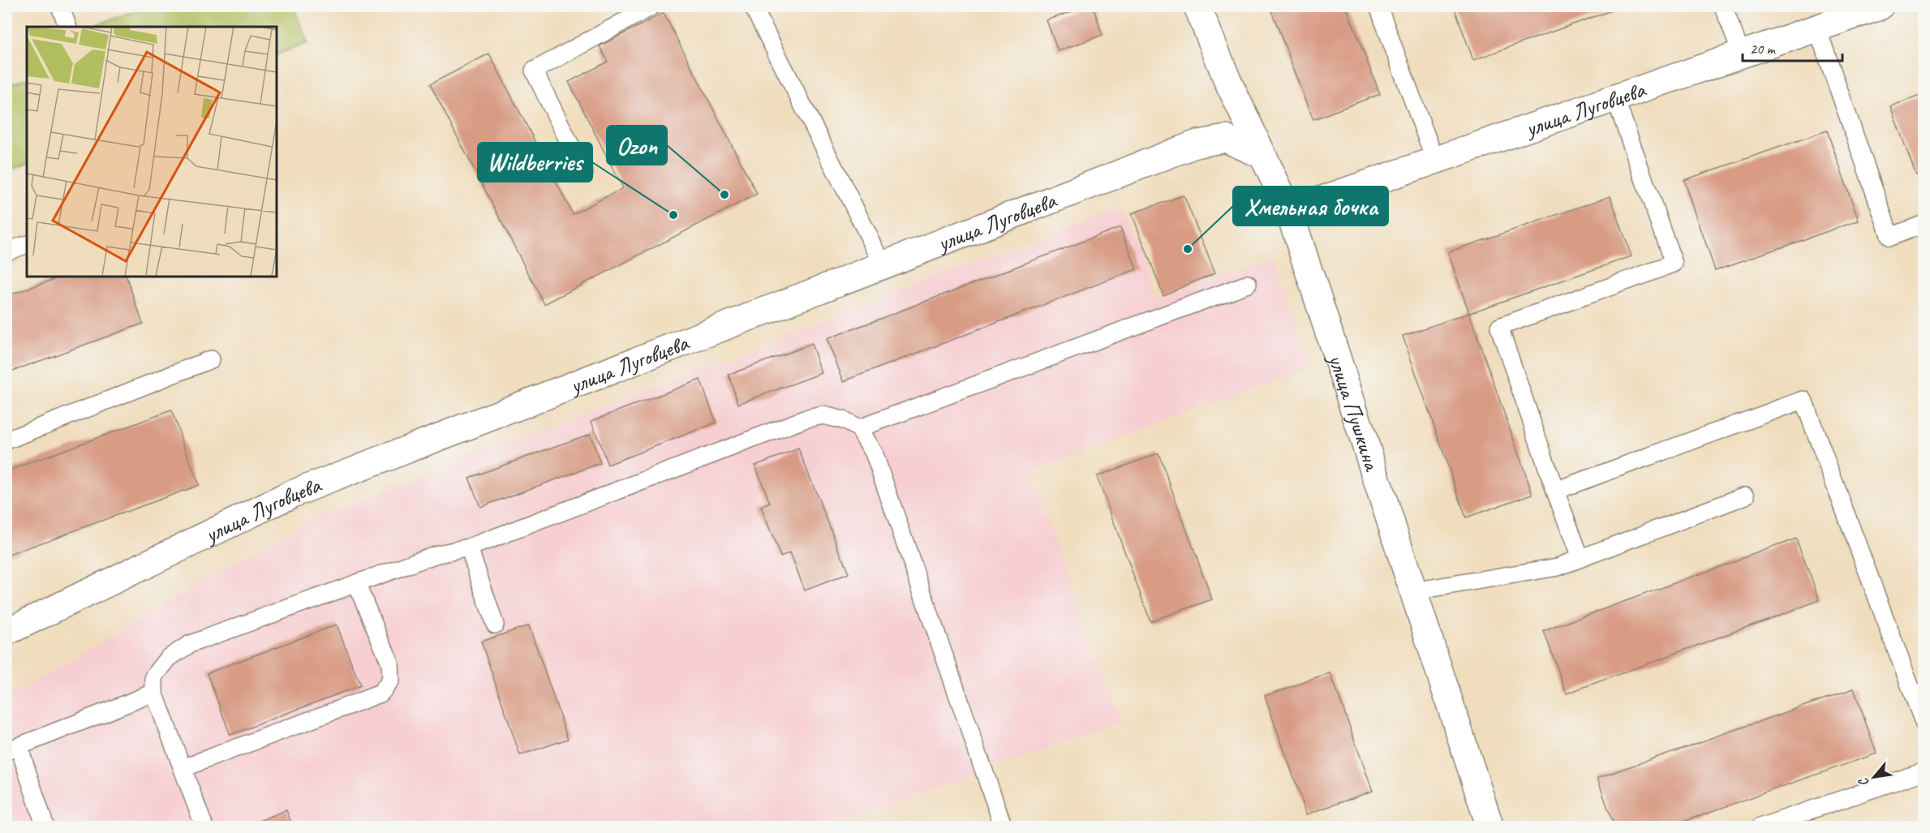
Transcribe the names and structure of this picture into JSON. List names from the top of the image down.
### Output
{
  "streets": {
    "street": ["улица Луговцева", "улица Пушкина"]
  },
  "crossings": [
    ["улица Луговцева", "улица Пушкина"]
  ],
  "places": ["Ozon", "Wildberries", "Хмельная бочка"],
  "scale_bar": "20 m",
  "north": "bottom left"
}
